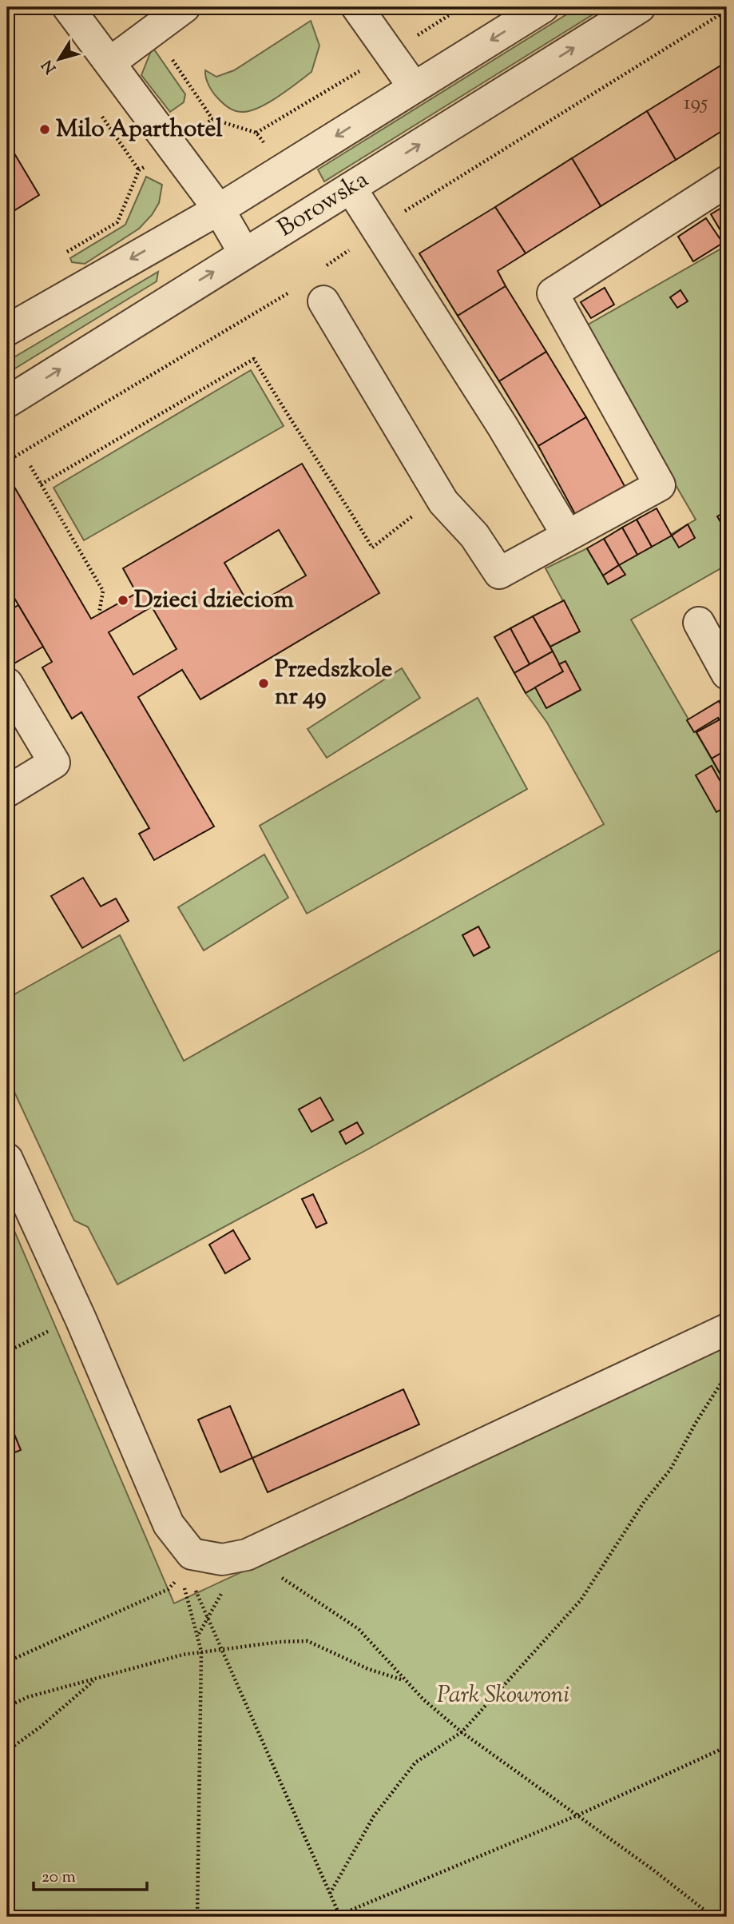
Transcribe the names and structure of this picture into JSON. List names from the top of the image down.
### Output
{
  "streets": {
    "street": ["Borowska"]
  },
  "parks": ["Park Skowroni"],
  "places": ["Milo Aparthotel", "Dzieci dzieciom", "Przedszkole nr 49"],
  "house_numbers": ["195"],
  "scale_bar": "20 m",
  "north": "bottom left"
}
